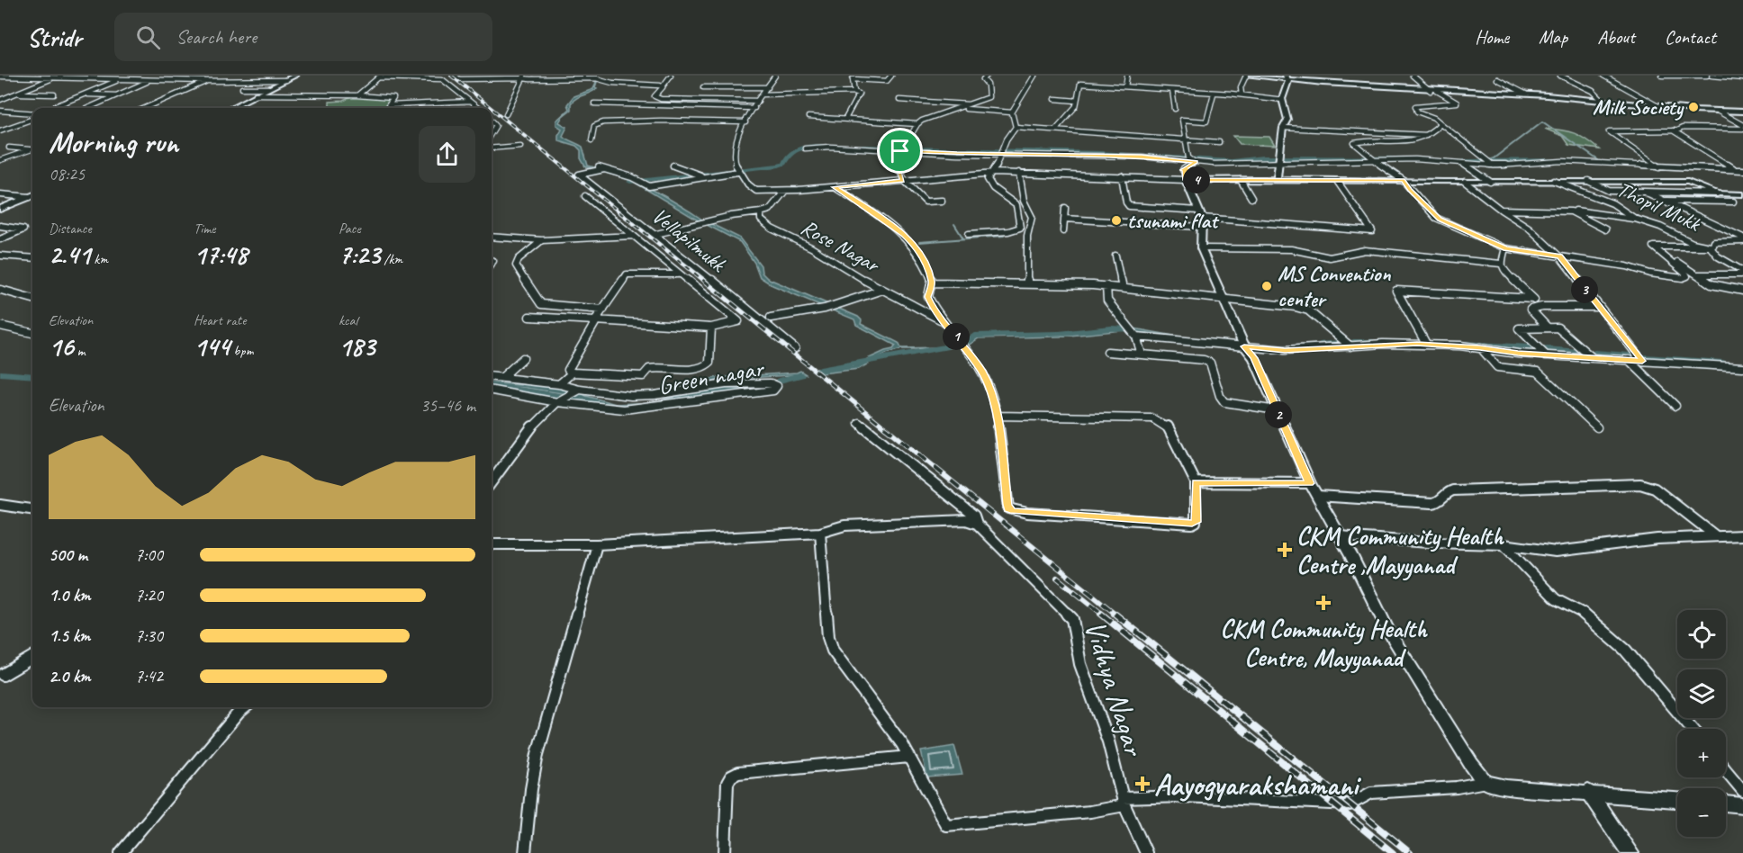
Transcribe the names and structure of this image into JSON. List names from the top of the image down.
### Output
{
  "streets": {
    "street": [
      "Thopil Mukk",
      "Vellapilmukk",
      "Rose Nagar",
      "Green nagar",
      "Vidhya Nagar"
    ]
  },
  "places": {
    "other": ["Milk Society", "tsunami flat", "MS Convention center"],
    "health": ["CKM Community Health Centre ,Mayyanad", "CKM Community Health Centre, Mayyanad", "Aayogyarakshamani"]
  },
  "page": {
    "header": "Stridr",
    "search": "Search here",
    "nav": [
      "Home",
      "Map",
      "About",
      "Contact"
    ],
    "heading": ["Morning run", "08:25"],
    "pins": [
      "4",
      "3",
      "1",
      "2"
    ],
    "stats": [
      ["Distance", "2.41 km"],
      ["Time", "17:48"],
      ["Pace", "7:23 /km"],
      ["Elevation", "16 m"],
      ["Heart rate", "144 bpm"],
      ["kcal", "183"]
    ],
    "chart": ["Elevation", "35–46 m"],
    "list": [
      {
        "name": "500 m",
        "note": "7:00"
      },
      {
        "name": "1.0 km",
        "note": "7:20"
      },
      {
        "name": "1.5 km",
        "note": "7:30"
      },
      {
        "name": "2.0 km",
        "note": "7:42"
      }
    ],
    "map_buttons": ["+", "−"]
  }
}
